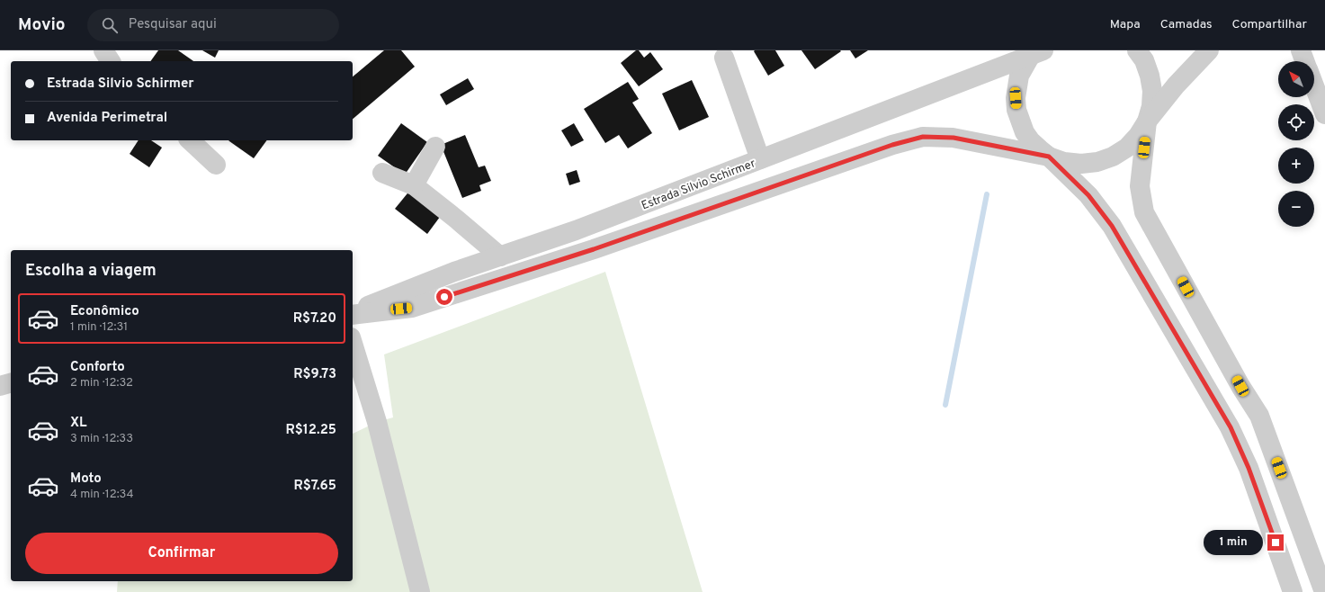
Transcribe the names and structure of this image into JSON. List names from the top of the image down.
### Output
{
  "streets": {
    "street": ["Estrada Silvio Schirmer"]
  },
  "north": "top left",
  "page": {
    "header": "Movio",
    "search": "Pesquisar aqui",
    "nav": ["Mapa", "Camadas", "Compartilhar"],
    "map_buttons": ["+", "−"],
    "banner": ["Estrada Silvio Schirmer", "Avenida Perimetral"],
    "heading": "Escolha a viagem",
    "list": [
      {
        "name": "Econômico",
        "note": "1 min · 12:31",
        "value": "R$7.20"
      },
      {
        "name": "Conforto",
        "note": "2 min · 12:32",
        "value": "R$9.73"
      },
      {
        "name": "XL",
        "note": "3 min · 12:33",
        "value": "R$12.25"
      },
      {
        "name": "Moto",
        "note": "4 min · 12:34",
        "value": "R$7.65"
      }
    ],
    "buttons": "Confirmar",
    "bubble": "1 min"
  }
}
